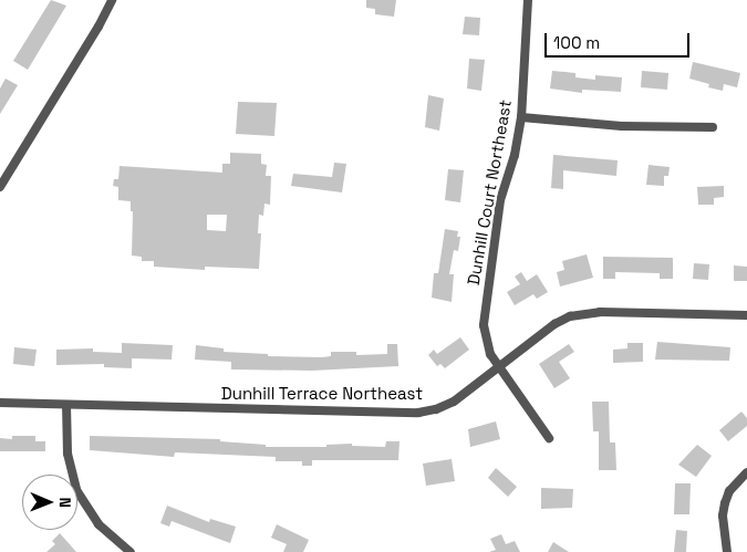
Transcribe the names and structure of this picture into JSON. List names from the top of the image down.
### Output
{
  "streets": {
    "street": ["Dunhill Court Northeast", "Dunhill Terrace Northeast"]
  },
  "crossings": [
    ["Dunhill Court Northeast", "Dunhill Terrace Northeast"]
  ],
  "scale_bar": "100 m",
  "north": "right"
}
